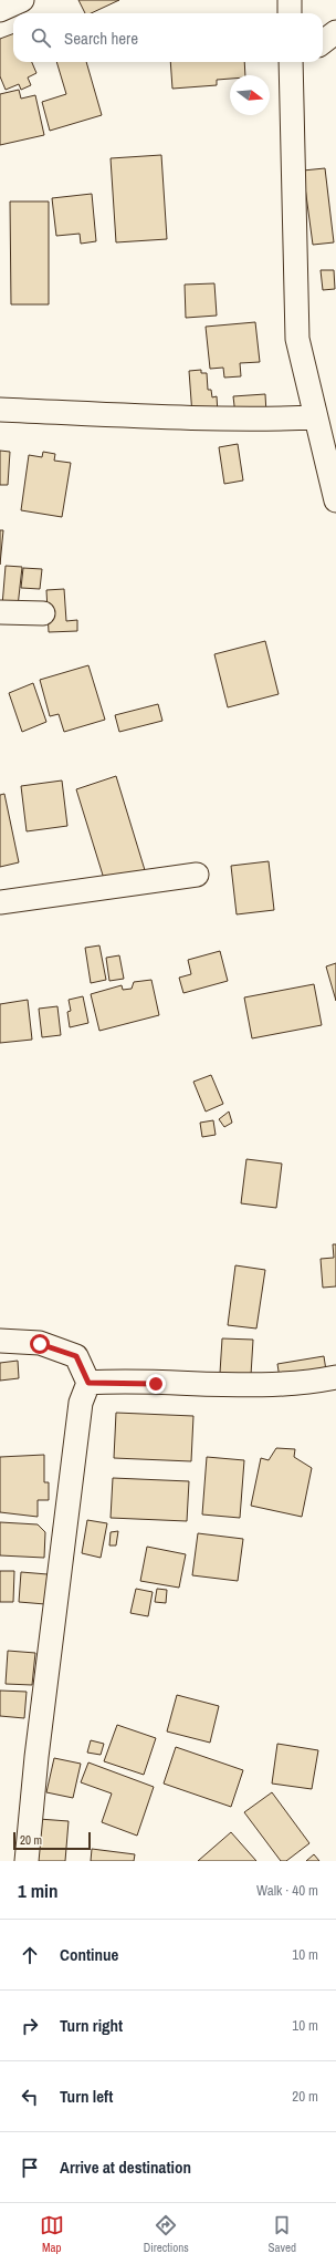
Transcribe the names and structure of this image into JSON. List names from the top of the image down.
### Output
{
  "scale_bar": "20 m",
  "north": "right",
  "page": {
    "search": "Search here",
    "scale": "20 m",
    "heading": ["1 min", "Walk · 40 m"],
    "list": [
      ["Continue", "10 m"],
      ["Turn right", "10 m"],
      ["Turn left", "20 m"],
      "Arrive at destination"
    ],
    "nav": ["Map", "Directions", "Saved"]
  }
}
